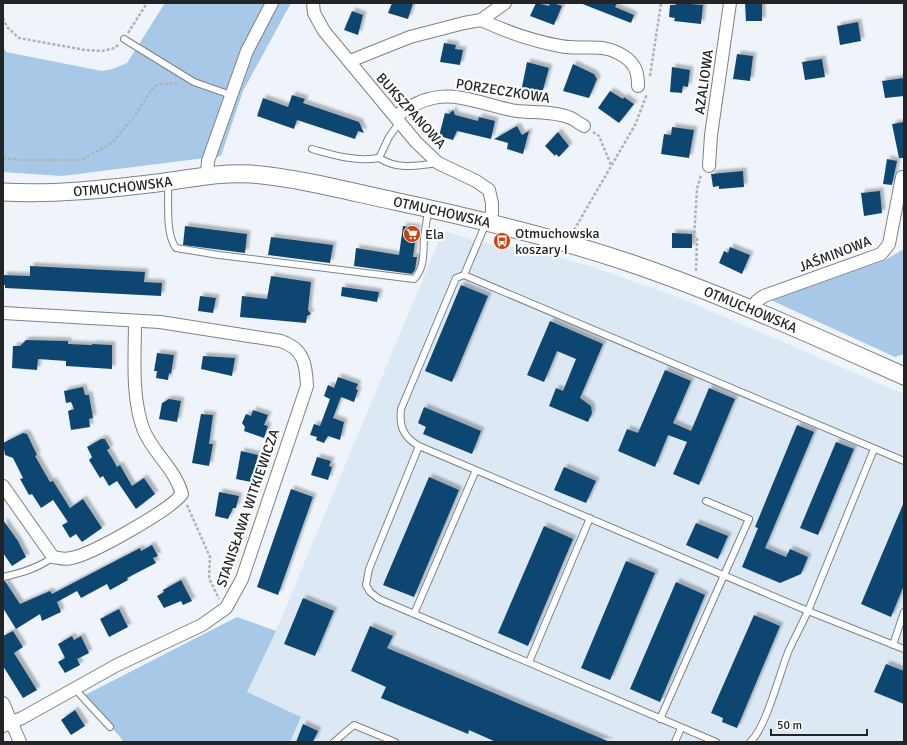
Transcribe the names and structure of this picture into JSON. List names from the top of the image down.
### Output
{
  "streets": {
    "main road": ["OTMUCHOWSKA"],
    "street": [
      "AZALIOWA",
      "PORZECZKOWA",
      "BUKSZPANOWA",
      "JAŚMINOWA",
      "STANISŁAWA WITKIEWICZA"
    ]
  },
  "crossings": [
    ["PORZECZKOWA", "BUKSZPANOWA"],
    ["BUKSZPANOWA", "OTMUCHOWSKA"],
    ["OTMUCHOWSKA", "JAŚMINOWA"]
  ],
  "places": {
    "supermarket": ["Ela"],
    "bus stop": ["Otmuchowska koszary I"]
  },
  "scale_bar": "50 m"
}
